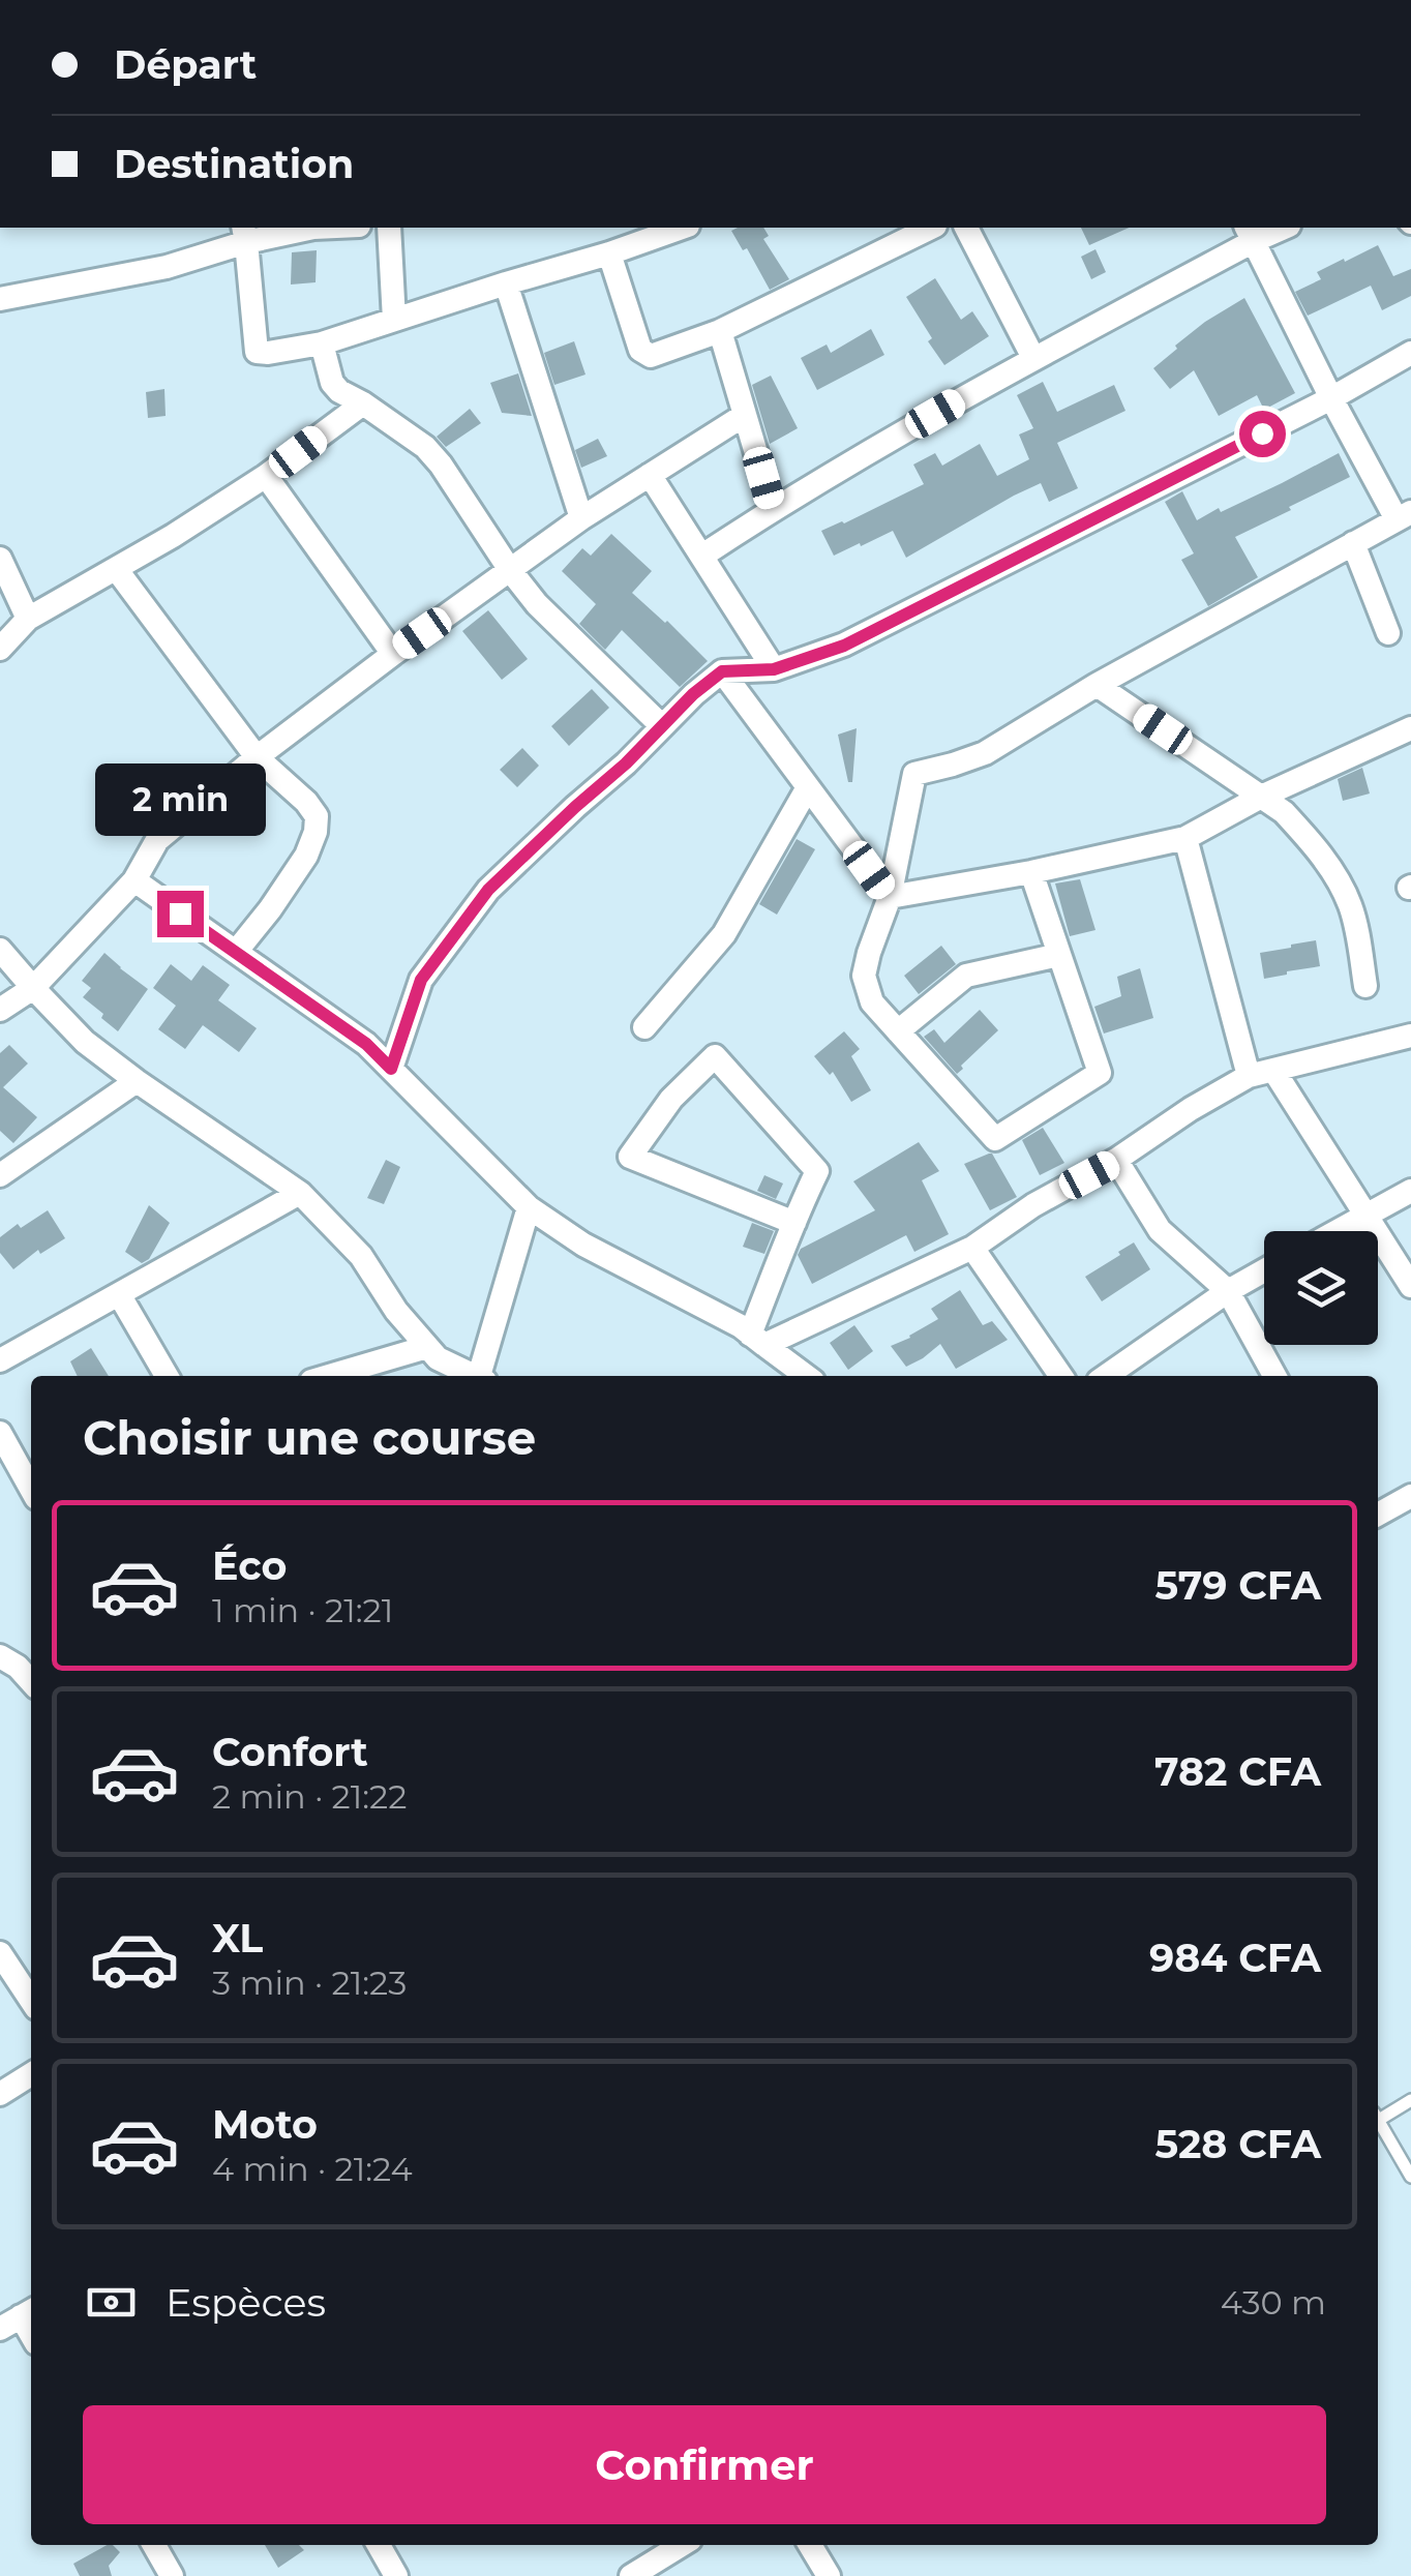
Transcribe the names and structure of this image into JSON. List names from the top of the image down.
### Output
{
  "page": {
    "banner": ["Départ", "Destination"],
    "bubble": "2 min",
    "heading": "Choisir une course",
    "list": [
      {
        "name": "Éco",
        "note": "1 min · 21:21",
        "value": "579 CFA"
      },
      {
        "name": "Confort",
        "note": "2 min · 21:22",
        "value": "782 CFA"
      },
      {
        "name": "XL",
        "note": "3 min · 21:23",
        "value": "984 CFA"
      },
      {
        "name": "Moto",
        "note": "4 min · 21:24",
        "value": "528 CFA"
      }
    ],
    "pay": ["Espèces", "430 m"],
    "buttons": "Confirmer"
  }
}
